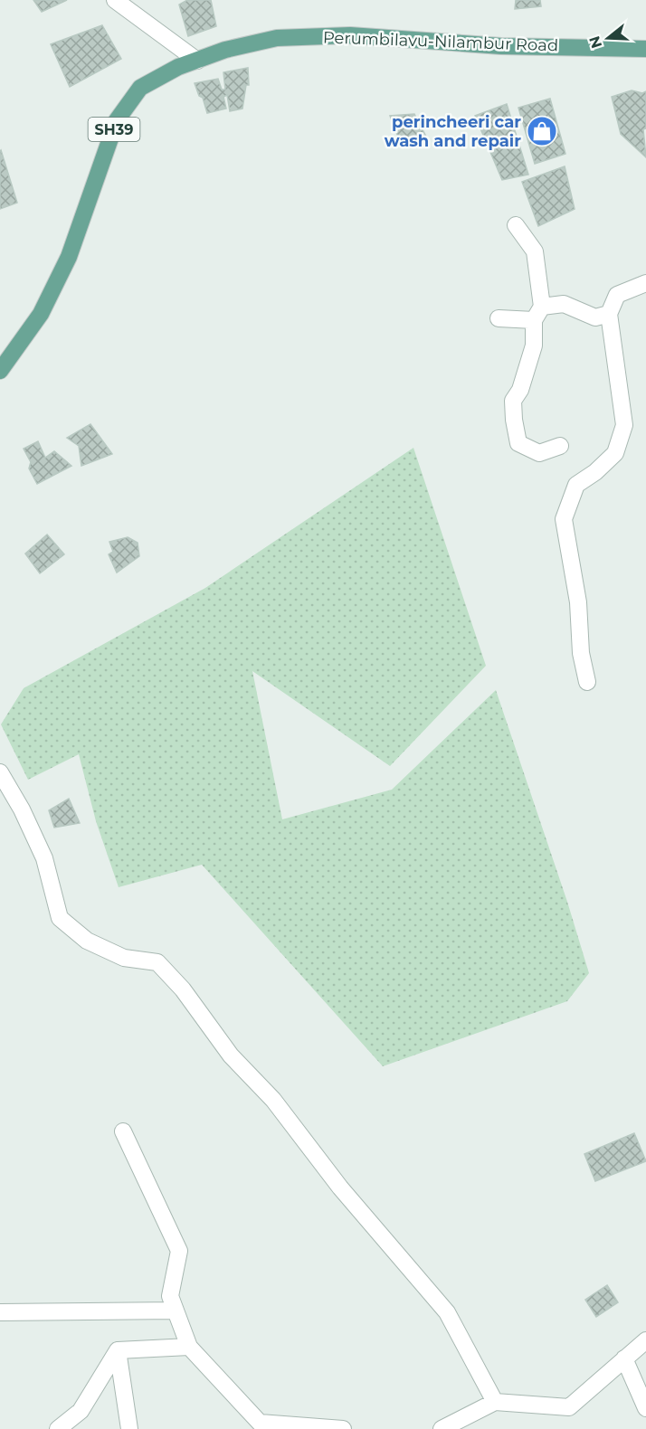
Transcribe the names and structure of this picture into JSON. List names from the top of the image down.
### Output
{
  "streets": {
    "main road": ["Perumbilavu-Nilambur Road", "SH39"]
  },
  "places": {
    "shop": ["perincheeri car wash and repair"]
  },
  "north": "left"
}
